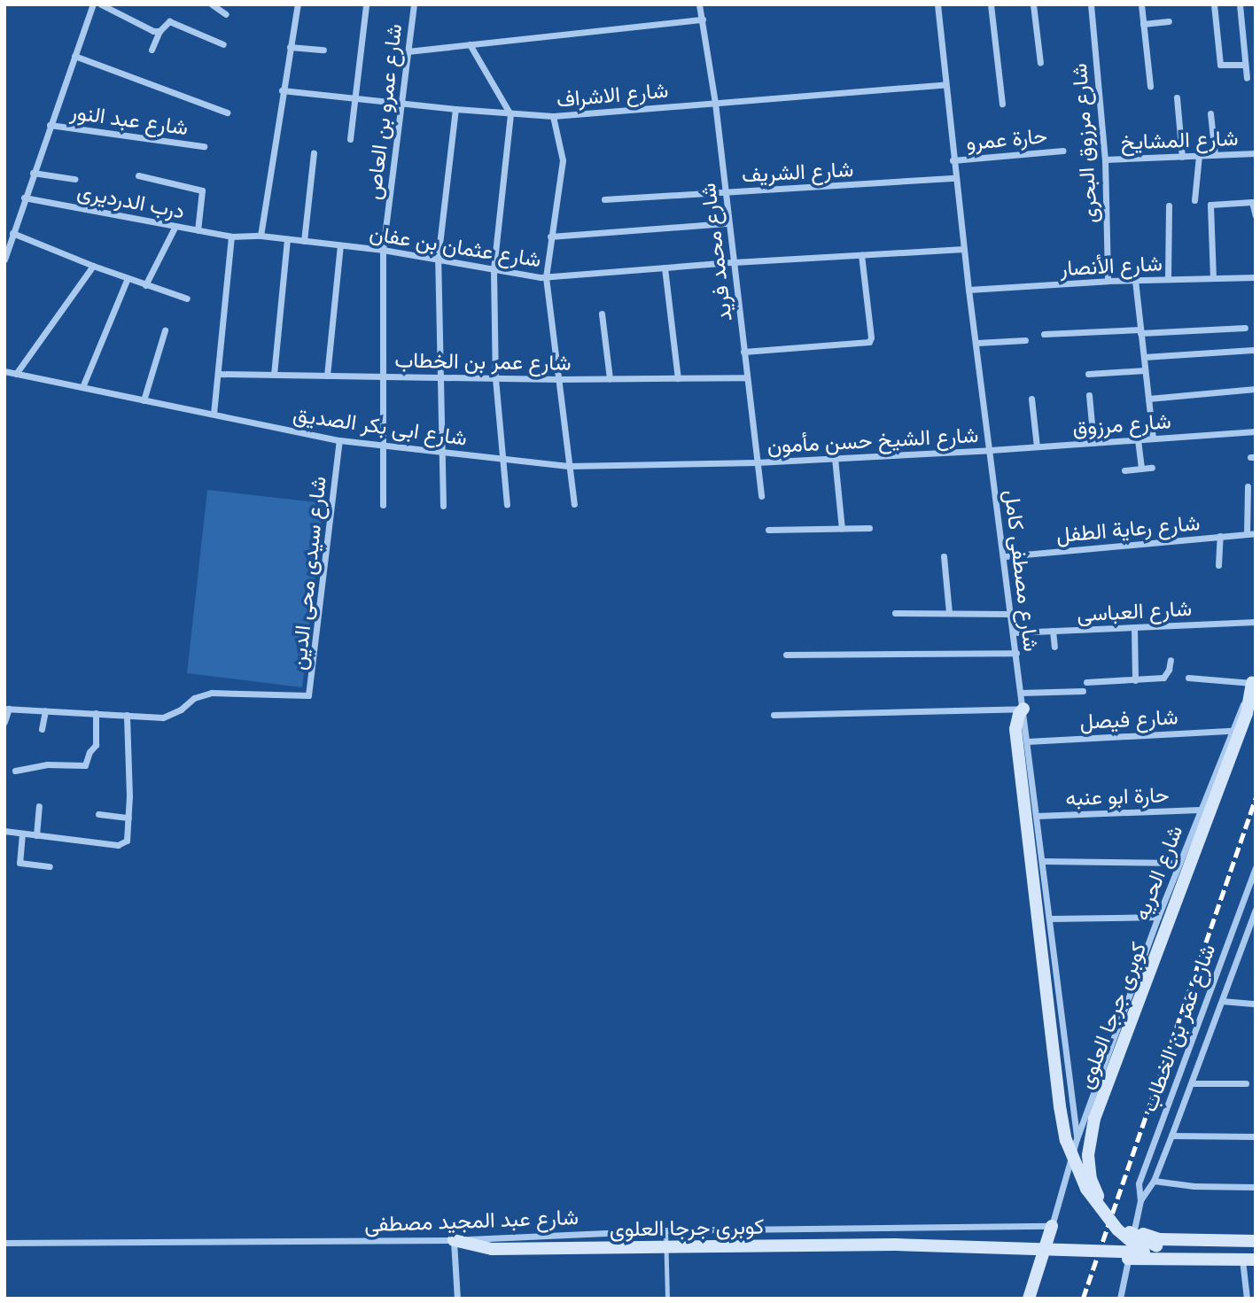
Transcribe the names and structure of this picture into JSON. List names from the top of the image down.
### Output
{
  "streets": {
    "street": [
      "شارع الاشراف",
      "شارع عمرو بن العاص",
      "شارع عبد النور",
      "حارة عمرو",
      "شارع المشايخ",
      "شارع مرزوق البحرى",
      "شارع الشريف",
      "درب الدرديرى",
      "شارع عثمان بن عفان",
      "شارع محمد فريد",
      "شارع الأنصار",
      "شارع عمر بن الخطاب",
      "شارع مرزوق",
      "شارع ابى بكر الصديق",
      "شارع الشيخ حسن مأمون",
      "شارع رعاية الطفل",
      "شارع مصطفى كامل",
      "شارع سيدى محى الدين",
      "شارع العباسى",
      "شارع فيصل",
      "حارة ابو عنبه",
      "شارع الحريه",
      "كوبرى جرجا العلوى",
      "شارع عبد المجيد مصطفى"
    ]
  },
  "crossings": [
    ["شارع الاشراف", "شارع عمرو بن العاص"],
    ["شارع الاشراف", "شارع محمد فريد"],
    ["شارع الاشراف", "شارع مصطفى كامل"],
    ["شارع عمرو بن العاص", "شارع عثمان بن عفان"],
    ["شارع عمرو بن العاص", "شارع عمر بن الخطاب"],
    ["شارع عمرو بن العاص", "شارع ابى بكر الصديق"],
    ["حارة عمرو", "شارع مصطفى كامل"],
    ["شارع المشايخ", "شارع مرزوق البحرى"],
    ["شارع مرزوق البحرى", "شارع الأنصار"],
    ["شارع الشريف", "شارع محمد فريد"],
    ["شارع الشريف", "شارع مصطفى كامل"],
    ["درب الدرديرى", "شارع عثمان بن عفان"],
    ["شارع عثمان بن عفان", "شارع محمد فريد"],
    ["شارع عثمان بن عفان", "شارع مصطفى كامل"],
    ["شارع محمد فريد", "شارع عمر بن الخطاب"],
    ["شارع محمد فريد", "شارع ابى بكر الصديق"],
    ["شارع محمد فريد", "شارع الشيخ حسن مأمون"],
    ["شارع الأنصار", "شارع مصطفى كامل"],
    ["شارع مرزوق", "شارع الشيخ حسن مأمون"],
    ["شارع مرزوق", "شارع مصطفى كامل"],
    ["شارع ابى بكر الصديق", "شارع الشيخ حسن مأمون"],
    ["شارع ابى بكر الصديق", "شارع سيدى محى الدين"],
    ["شارع الشيخ حسن مأمون", "شارع مصطفى كامل"],
    ["شارع رعاية الطفل", "شارع مصطفى كامل"],
    ["شارع مصطفى كامل", "شارع العباسى"],
    ["شارع مصطفى كامل", "شارع فيصل"],
    ["شارع مصطفى كامل", "حارة ابو عنبه"],
    ["شارع مصطفى كامل", "شارع الحريه"],
    ["شارع مصطفى كامل", "كوبرى جرجا العلوى"],
    ["شارع فيصل", "شارع الحريه"],
    ["حارة ابو عنبه", "شارع الحريه"],
    ["شارع الحريه", "كوبرى جرجا العلوى"],
    ["شارع الحريه", "شارع عبد المجيد مصطفى"],
    ["كوبرى جرجا العلوى", "شارع عبد المجيد مصطفى"]
  ]
}
